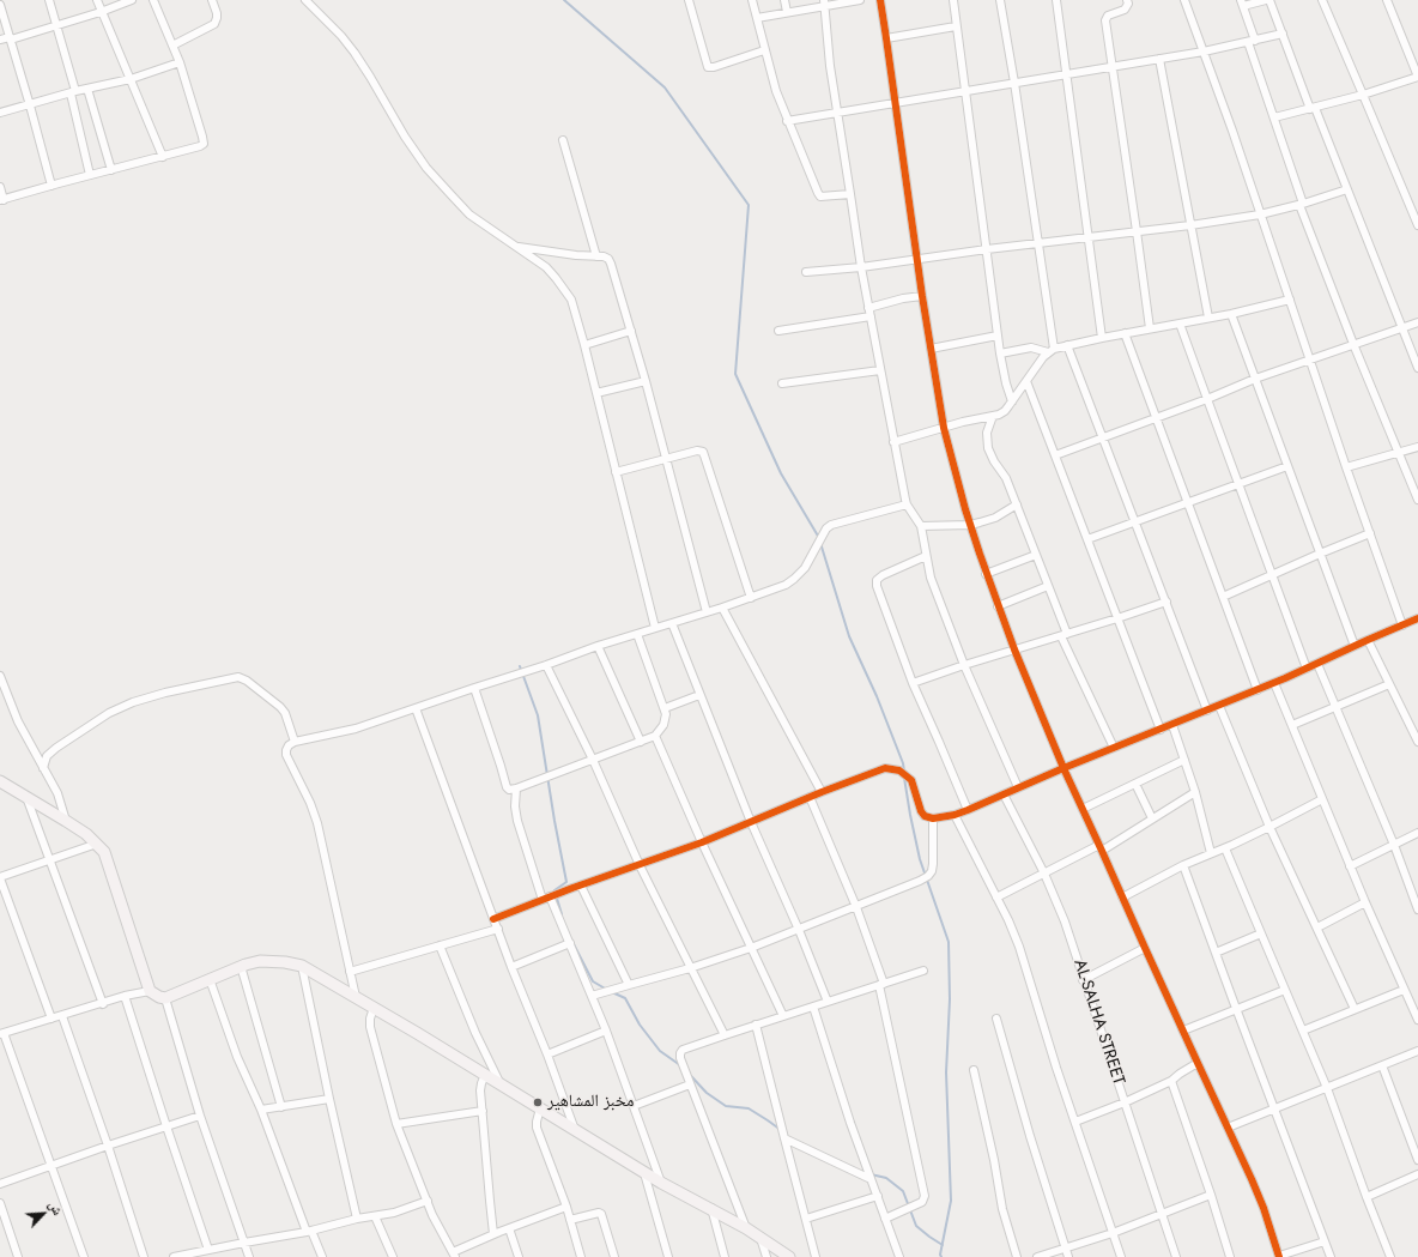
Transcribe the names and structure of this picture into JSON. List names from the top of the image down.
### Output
{
  "streets": {
    "street": ["AL-SALHA STREET"]
  },
  "places": ["مخبز المشاهير"],
  "north": "top right"
}
